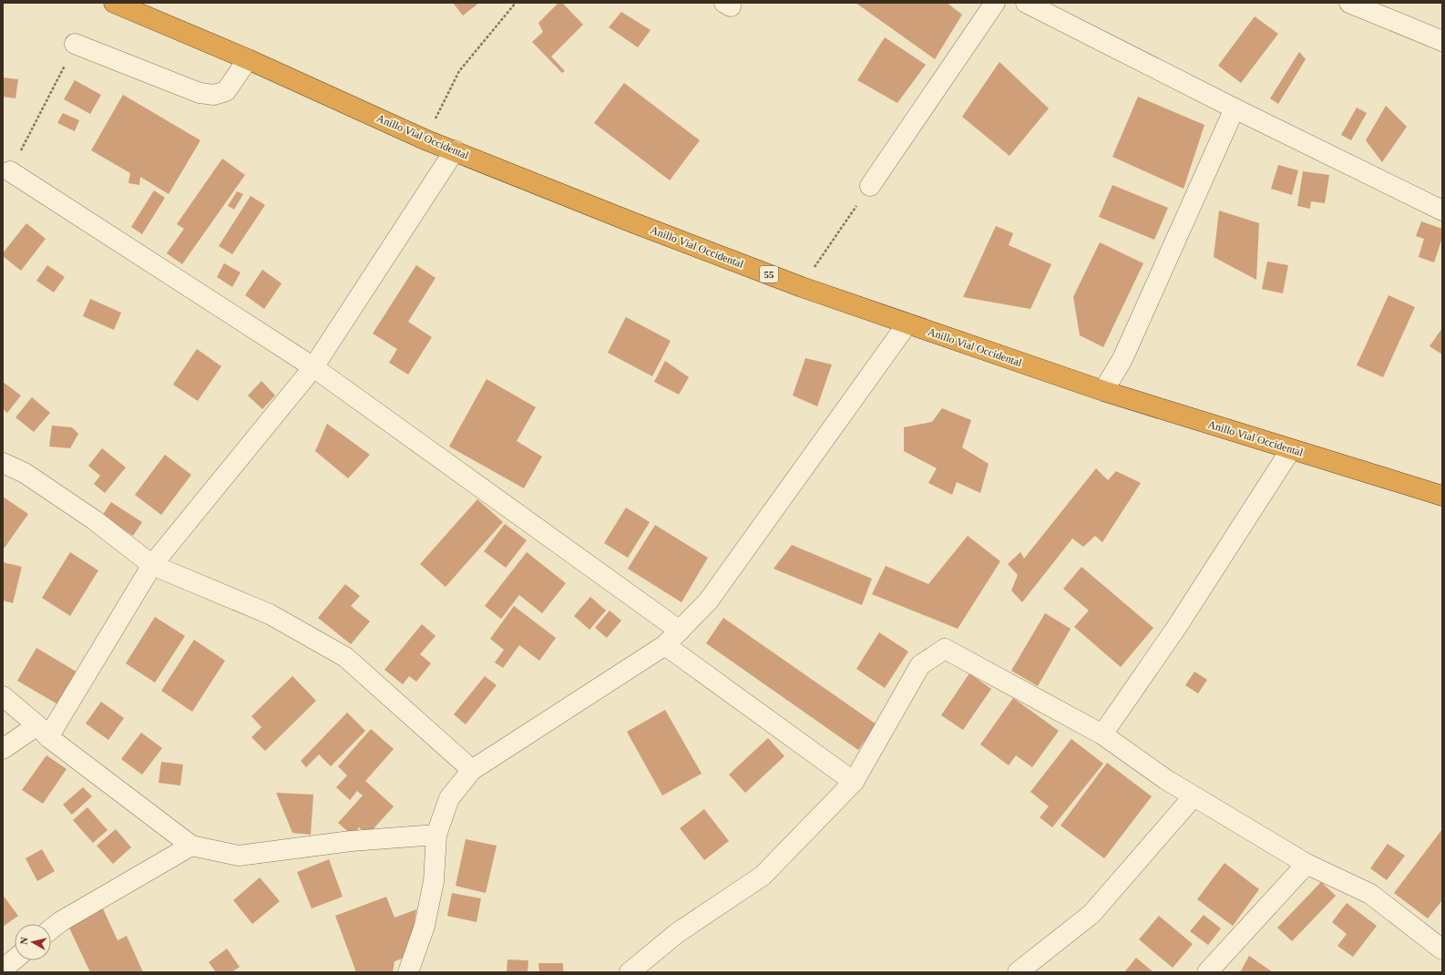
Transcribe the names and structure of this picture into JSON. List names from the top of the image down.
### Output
{
  "streets": {
    "highway": ["Anillo Vial Occidental", "55"]
  },
  "north": "left"
}
